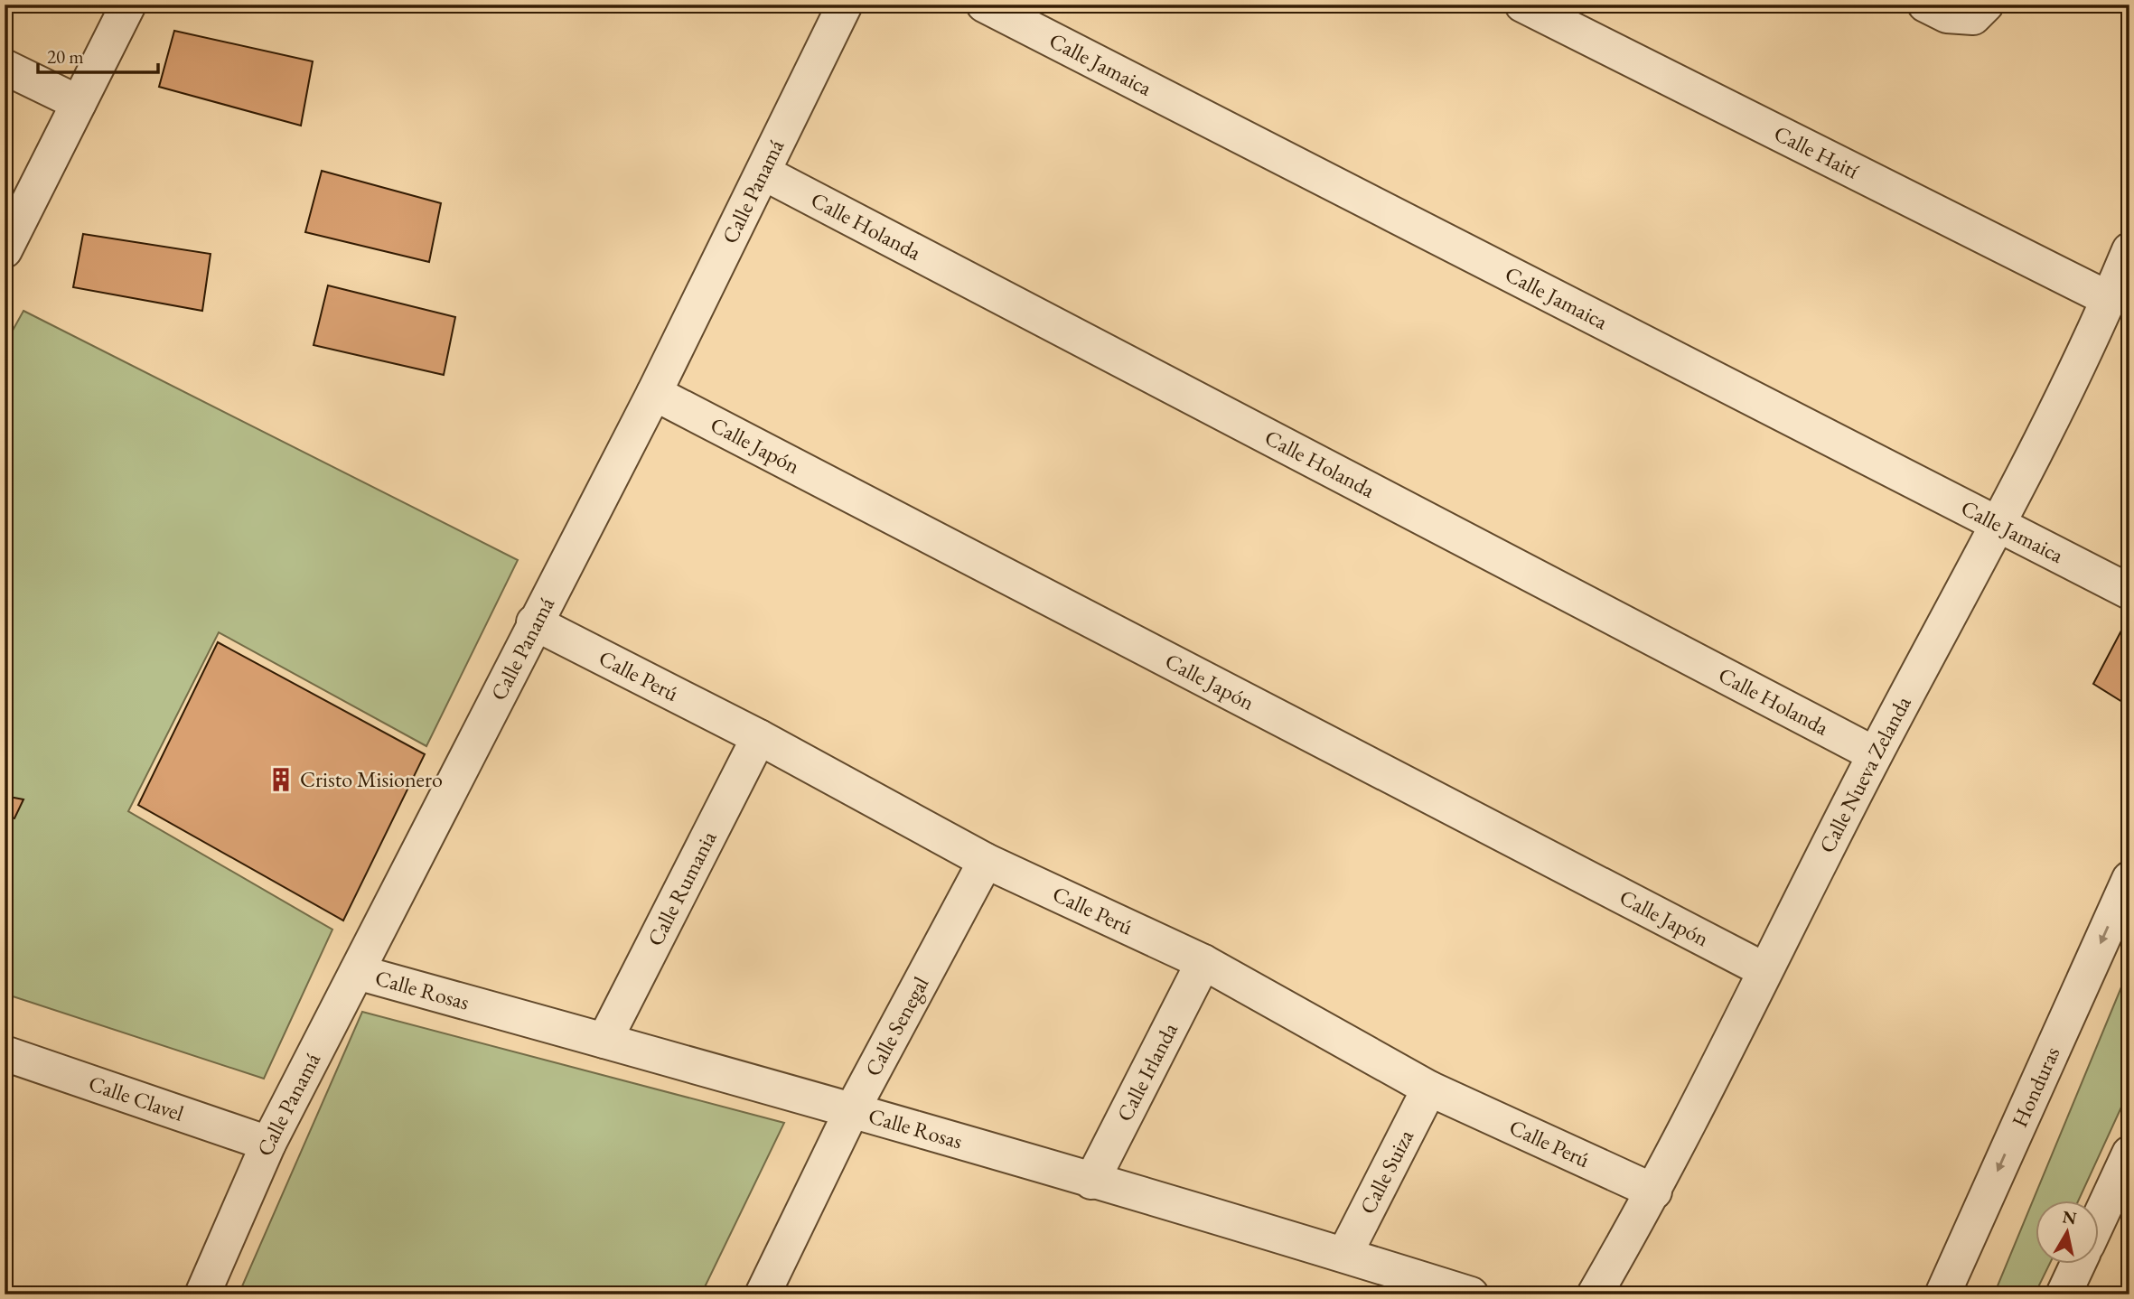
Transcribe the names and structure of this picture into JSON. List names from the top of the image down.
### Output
{
  "streets": {
    "street": [
      "Calle Jamaica",
      "Calle Haití",
      "Calle Panamá",
      "Calle Holanda",
      "Calle Japón",
      "Calle Perú",
      "Calle Nueva Zelanda",
      "Calle Rumania",
      "Calle Rosas",
      "Calle Senegal",
      "Calle Irlanda",
      "Honduras",
      "Calle Clavel",
      "Calle Suiza"
    ]
  },
  "crossings": [
    ["Calle Jamaica", "Calle Nueva Zelanda"],
    ["Calle Haití", "Calle Nueva Zelanda"],
    ["Calle Panamá", "Calle Holanda"],
    ["Calle Panamá", "Calle Japón"],
    ["Calle Panamá", "Calle Perú"],
    ["Calle Panamá", "Calle Rosas"],
    ["Calle Panamá", "Calle Clavel"],
    ["Calle Holanda", "Calle Nueva Zelanda"],
    ["Calle Japón", "Calle Nueva Zelanda"],
    ["Calle Perú", "Calle Nueva Zelanda"],
    ["Calle Perú", "Calle Rumania"],
    ["Calle Perú", "Calle Senegal"],
    ["Calle Perú", "Calle Irlanda"],
    ["Calle Perú", "Calle Suiza"],
    ["Calle Rumania", "Calle Rosas"],
    ["Calle Rosas", "Calle Senegal"],
    ["Calle Rosas", "Calle Irlanda"],
    ["Calle Rosas", "Calle Suiza"]
  ],
  "one_way": ["Honduras"],
  "places": {
    "building": ["Cristo Misionero"]
  },
  "scale_bar": "20 m",
  "north": "top"
}
